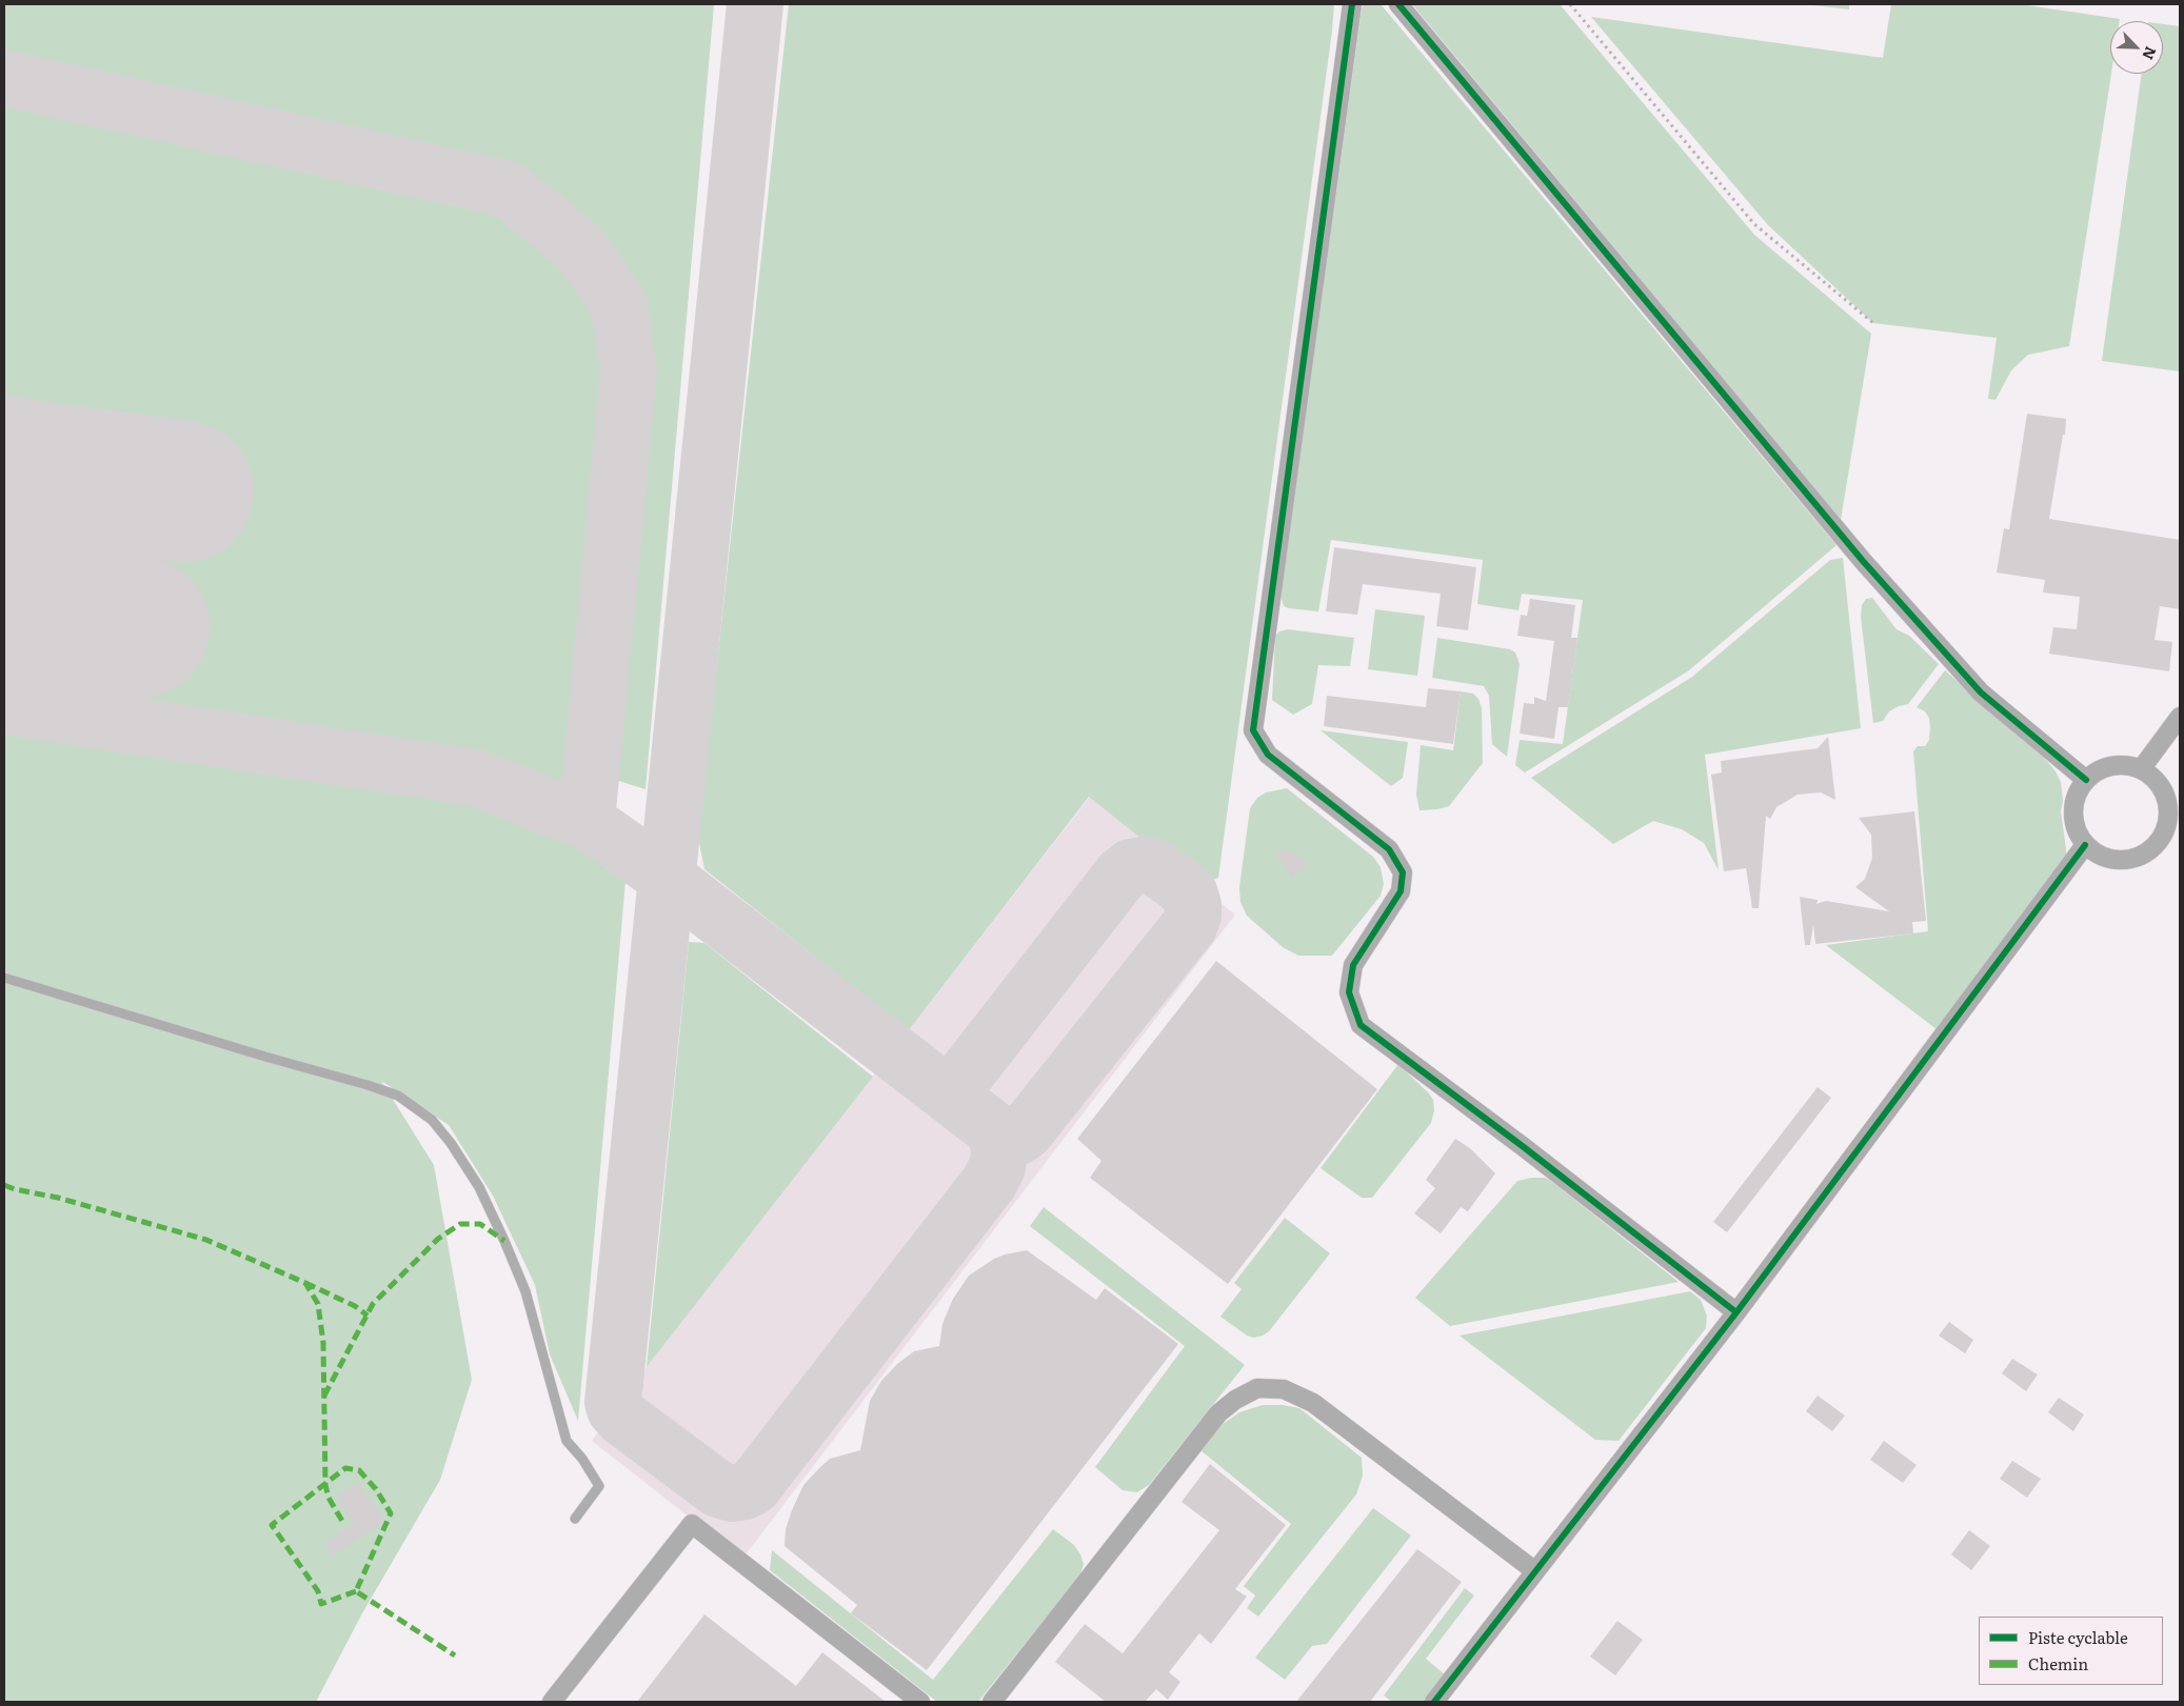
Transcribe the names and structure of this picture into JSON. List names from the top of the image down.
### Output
{
  "legend": ["Piste cyclable", "Chemin"],
  "north": "bottom right"
}
